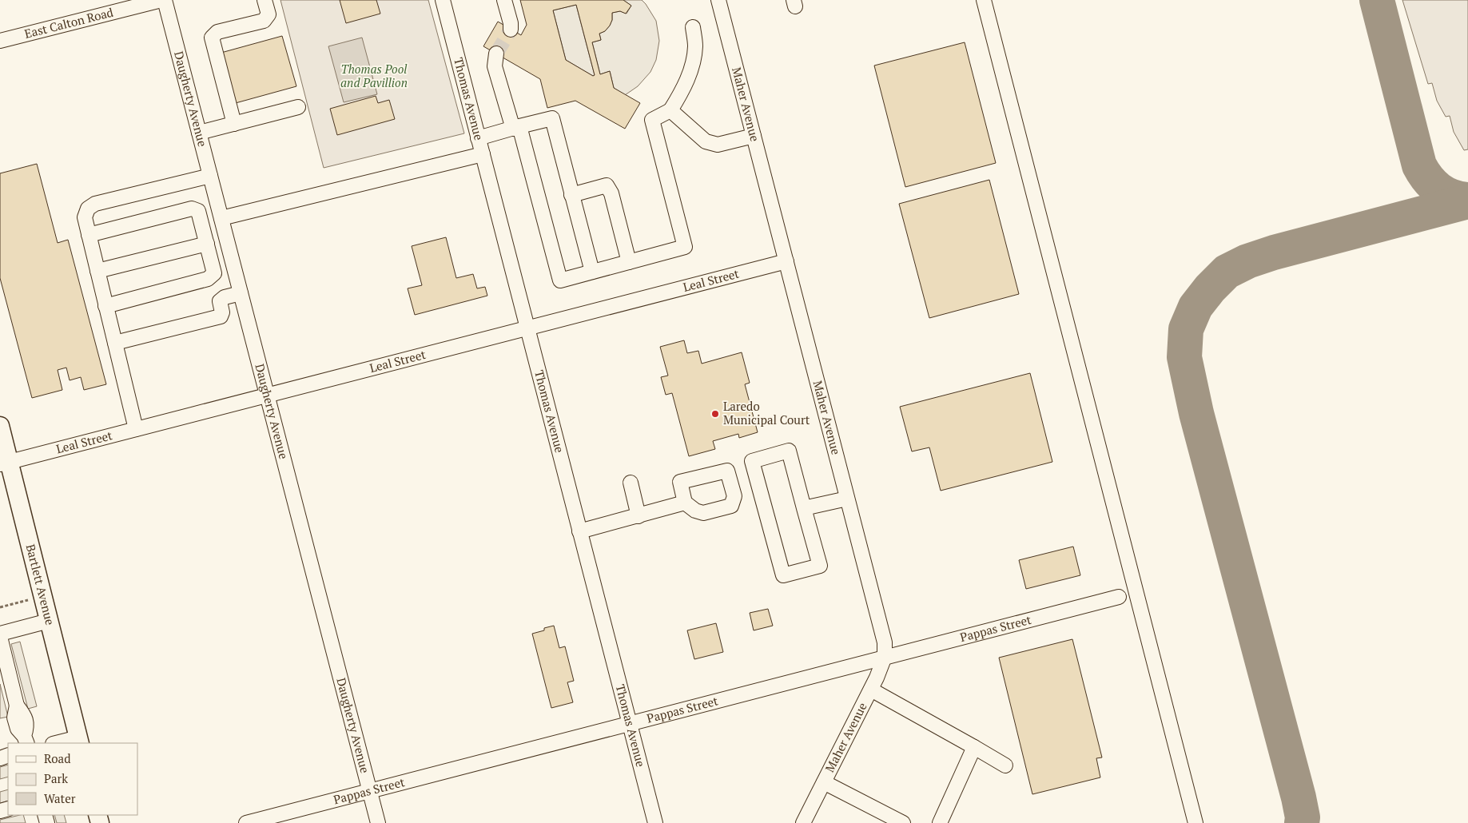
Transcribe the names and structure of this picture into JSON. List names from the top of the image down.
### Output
{
  "streets": {
    "main road": ["Bartlett Avenue"],
    "street": [
      "East Calton Road",
      "Daugherty Avenue",
      "Thomas Avenue",
      "Maher Avenue",
      "Leal Street",
      "Pappas Street"
    ]
  },
  "crossings": [
    ["Daugherty Avenue", "Leal Street"],
    ["Daugherty Avenue", "Pappas Street"],
    ["Thomas Avenue", "Leal Street"],
    ["Thomas Avenue", "Pappas Street"],
    ["Maher Avenue", "Leal Street"],
    ["Maher Avenue", "Pappas Street"],
    ["Leal Street", "Bartlett Avenue"]
  ],
  "parks": ["Thomas Pool and Pavillion"],
  "places": ["Laredo Municipal Court"],
  "legend": ["Road", "Park", "Water"]
}
